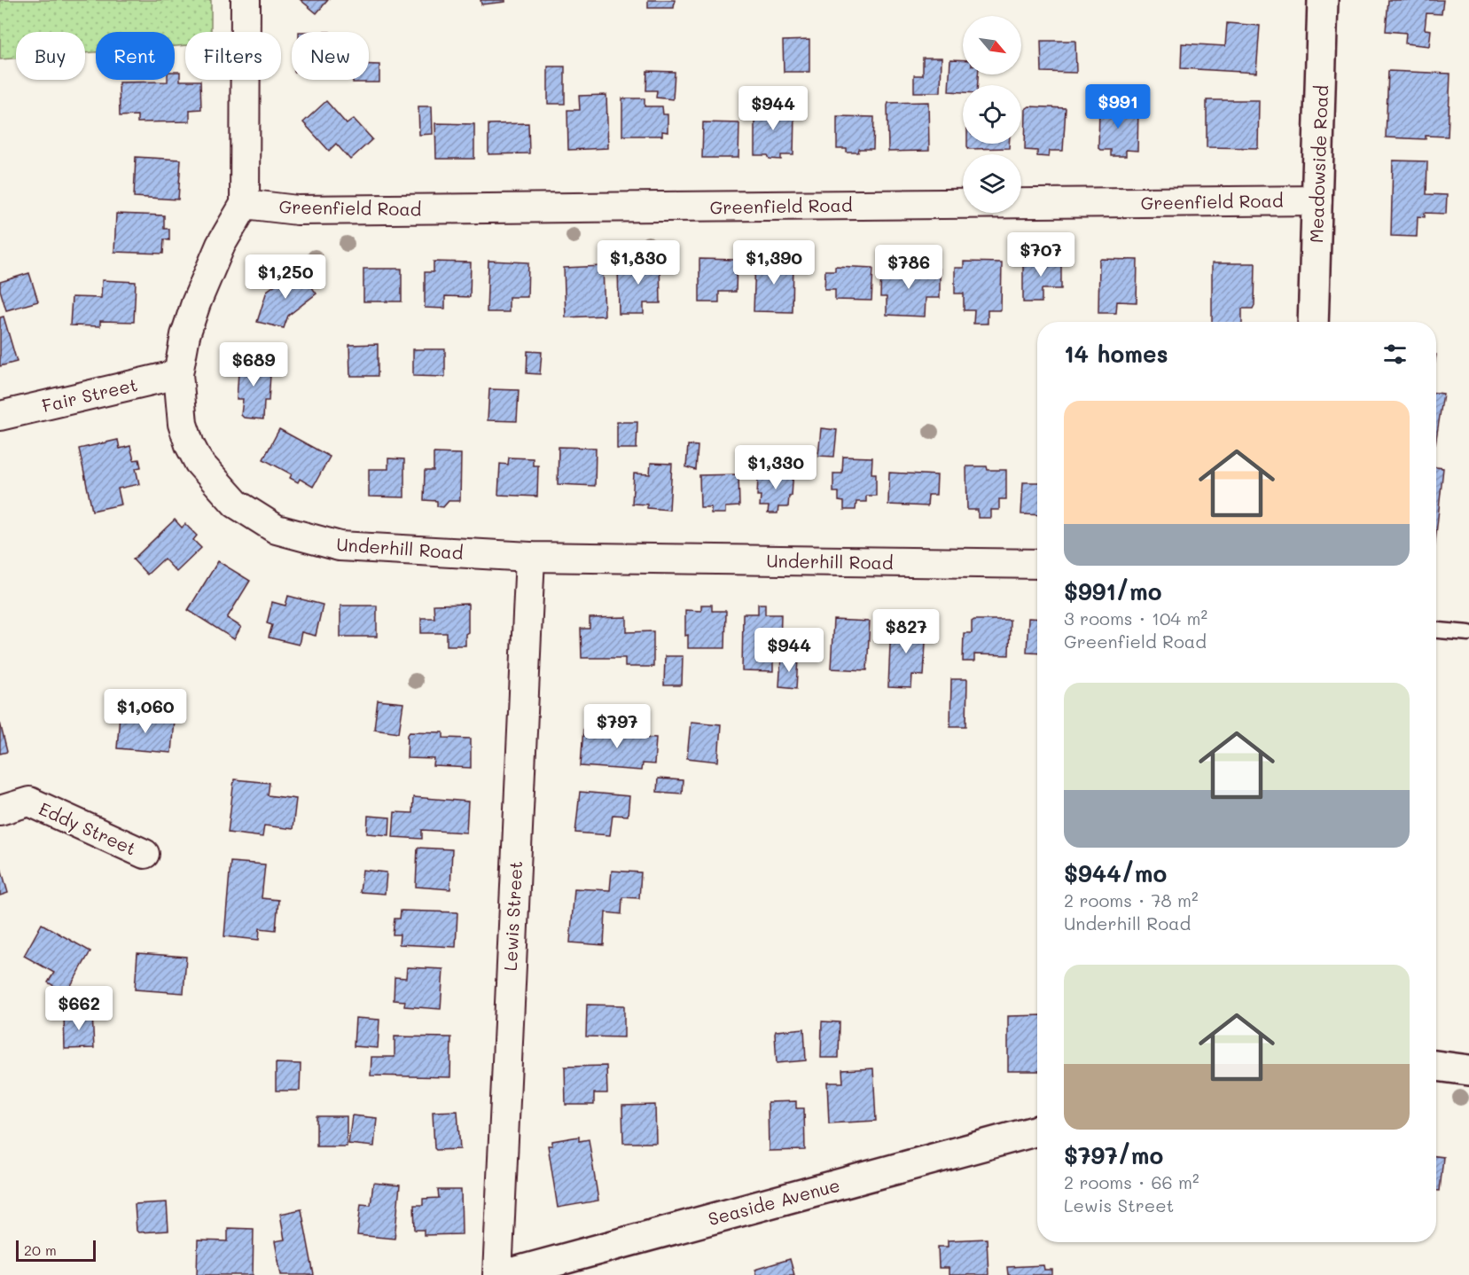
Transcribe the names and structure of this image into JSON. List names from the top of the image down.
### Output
{
  "streets": {
    "street": [
      "Meadowside Road",
      "Greenfield Road",
      "Fair Street",
      "Underhill Road",
      "Eddy Street",
      "Lewis Street",
      "Seaside Avenue"
    ]
  },
  "crossings": [
    ["Meadowside Road", "Greenfield Road"],
    ["Greenfield Road", "Underhill Road"],
    ["Fair Street", "Underhill Road"],
    ["Underhill Road", "Lewis Street"]
  ],
  "scale_bar": "20 m",
  "north": "bottom right",
  "page": {
    "chip": [
      "Buy",
      "Rent",
      "Filters",
      "New"
    ],
    "price": [
      "$991",
      "$944",
      "$707",
      "$1,830",
      "$1,390",
      "$786",
      "$1,250",
      "$689",
      "$1,330",
      "$827",
      "$944",
      "$1,060",
      "$797",
      "$662"
    ],
    "heading": "14 homes",
    "list": [
      {
        "name": "$991/mo",
        "note": "3 rooms · 104 m² · Greenfield Road"
      },
      {
        "name": "$944/mo",
        "note": "2 rooms · 78 m² · Underhill Road"
      },
      {
        "name": "$797/mo",
        "note": "2 rooms · 66 m² · Lewis Street"
      }
    ],
    "scale": "20 m"
  }
}
